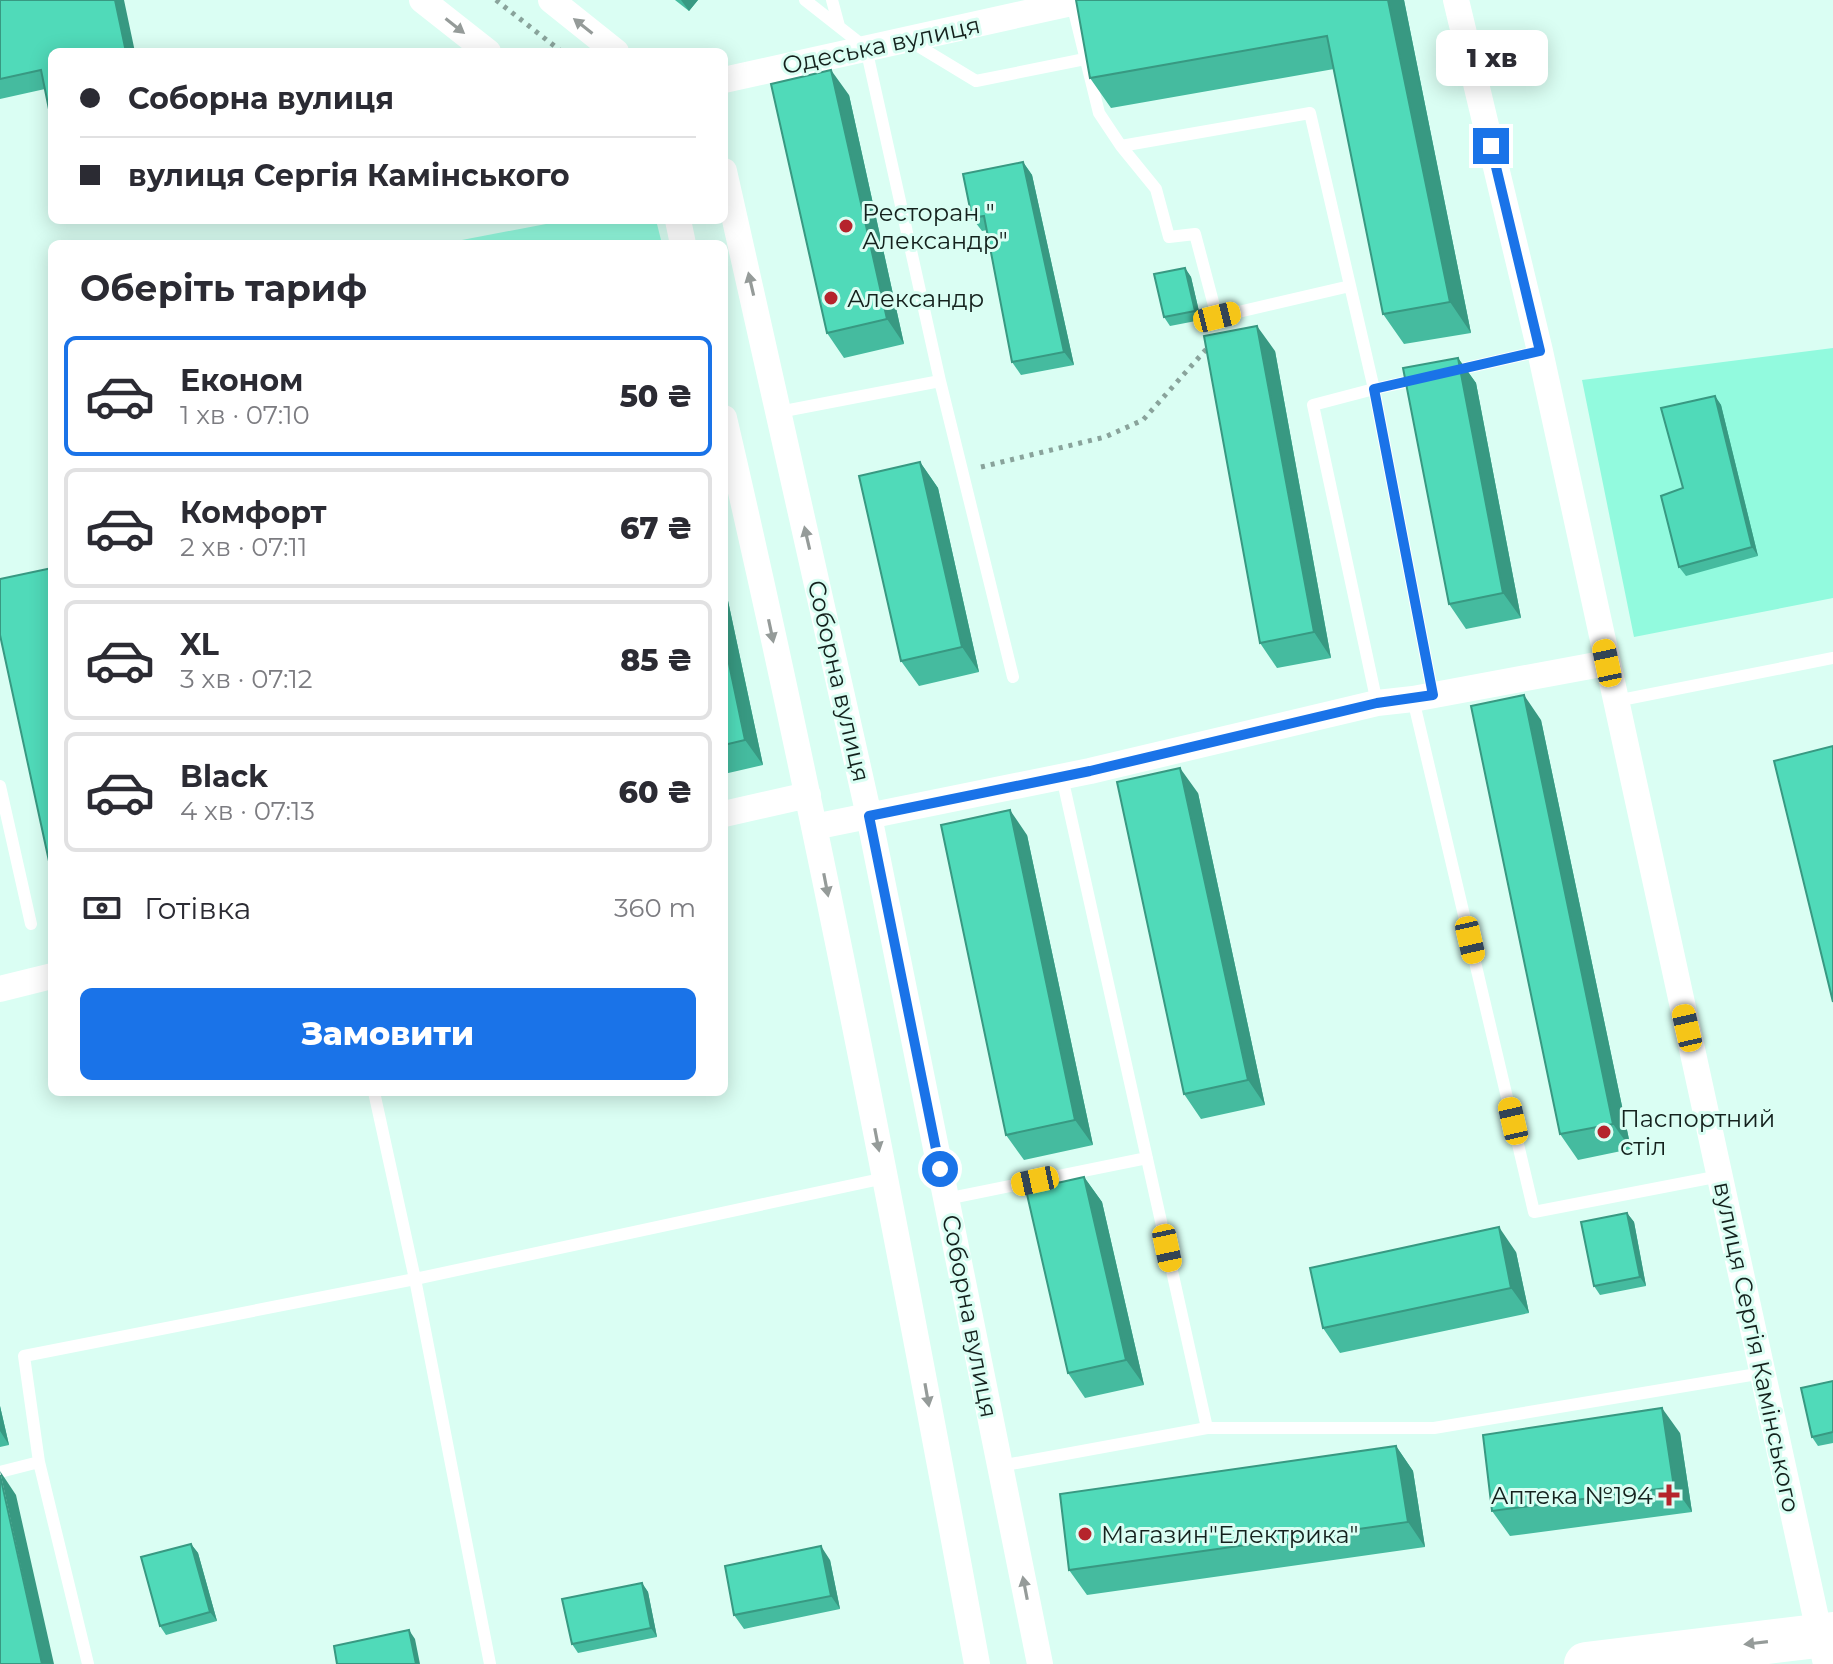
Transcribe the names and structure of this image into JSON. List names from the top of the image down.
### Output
{
  "streets": {
    "street": ["Одеська вулиця", "Соборна вулиця", "вулиця Сергія Камінського"]
  },
  "places": {
    "other": [
      "Ресторан \" Александр\"",
      "Александр",
      "Паспортний стіл",
      "Магазин\"Електрика\""
    ],
    "health": ["Аптека №194"]
  },
  "page": {
    "bubble": "1 хв",
    "banner": ["Соборна вулиця", "вулиця Сергія Камінського"],
    "heading": "Оберіть тариф",
    "list": [
      {
        "name": "Економ",
        "note": "1 хв · 07:10",
        "value": "50 ₴"
      },
      {
        "name": "Комфорт",
        "note": "2 хв · 07:11",
        "value": "67 ₴"
      },
      {
        "name": "XL",
        "note": "3 хв · 07:12",
        "value": "85 ₴"
      },
      {
        "name": "Black",
        "note": "4 хв · 07:13",
        "value": "60 ₴"
      }
    ],
    "pay": ["Готівка", "360 m"],
    "buttons": "Замовити"
  }
}
